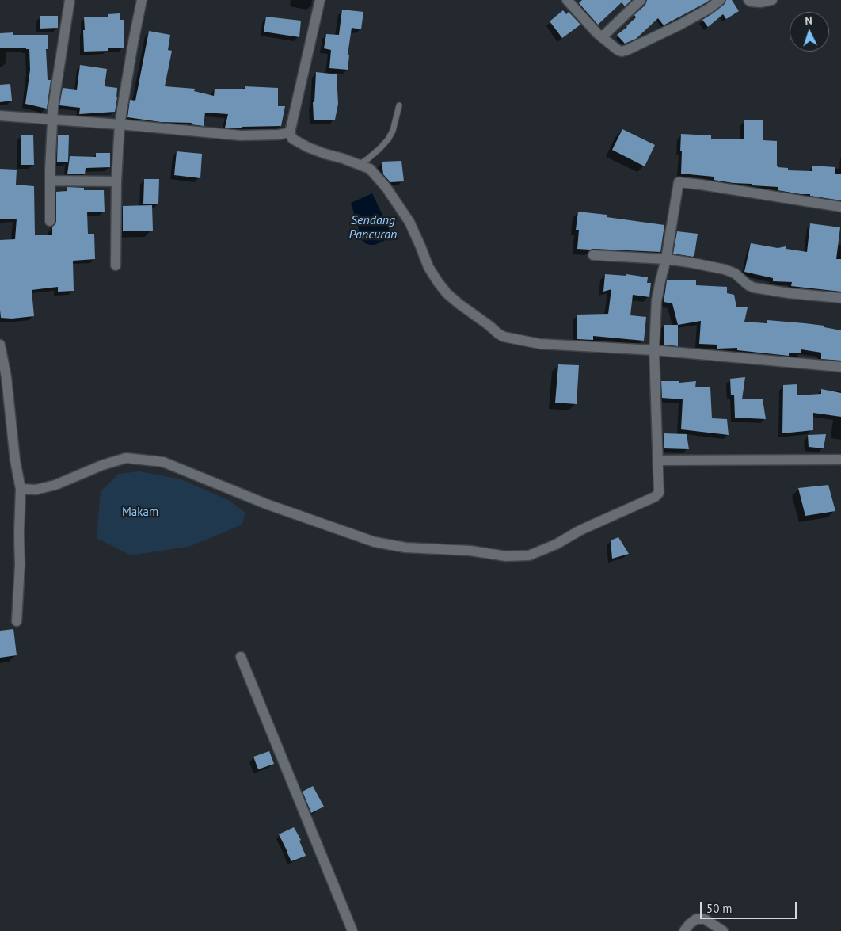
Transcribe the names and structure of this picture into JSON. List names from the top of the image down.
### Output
{
  "water": ["Sendang Pancuran"],
  "parks": ["Makam"],
  "scale_bar": "50 m",
  "north": "top"
}
